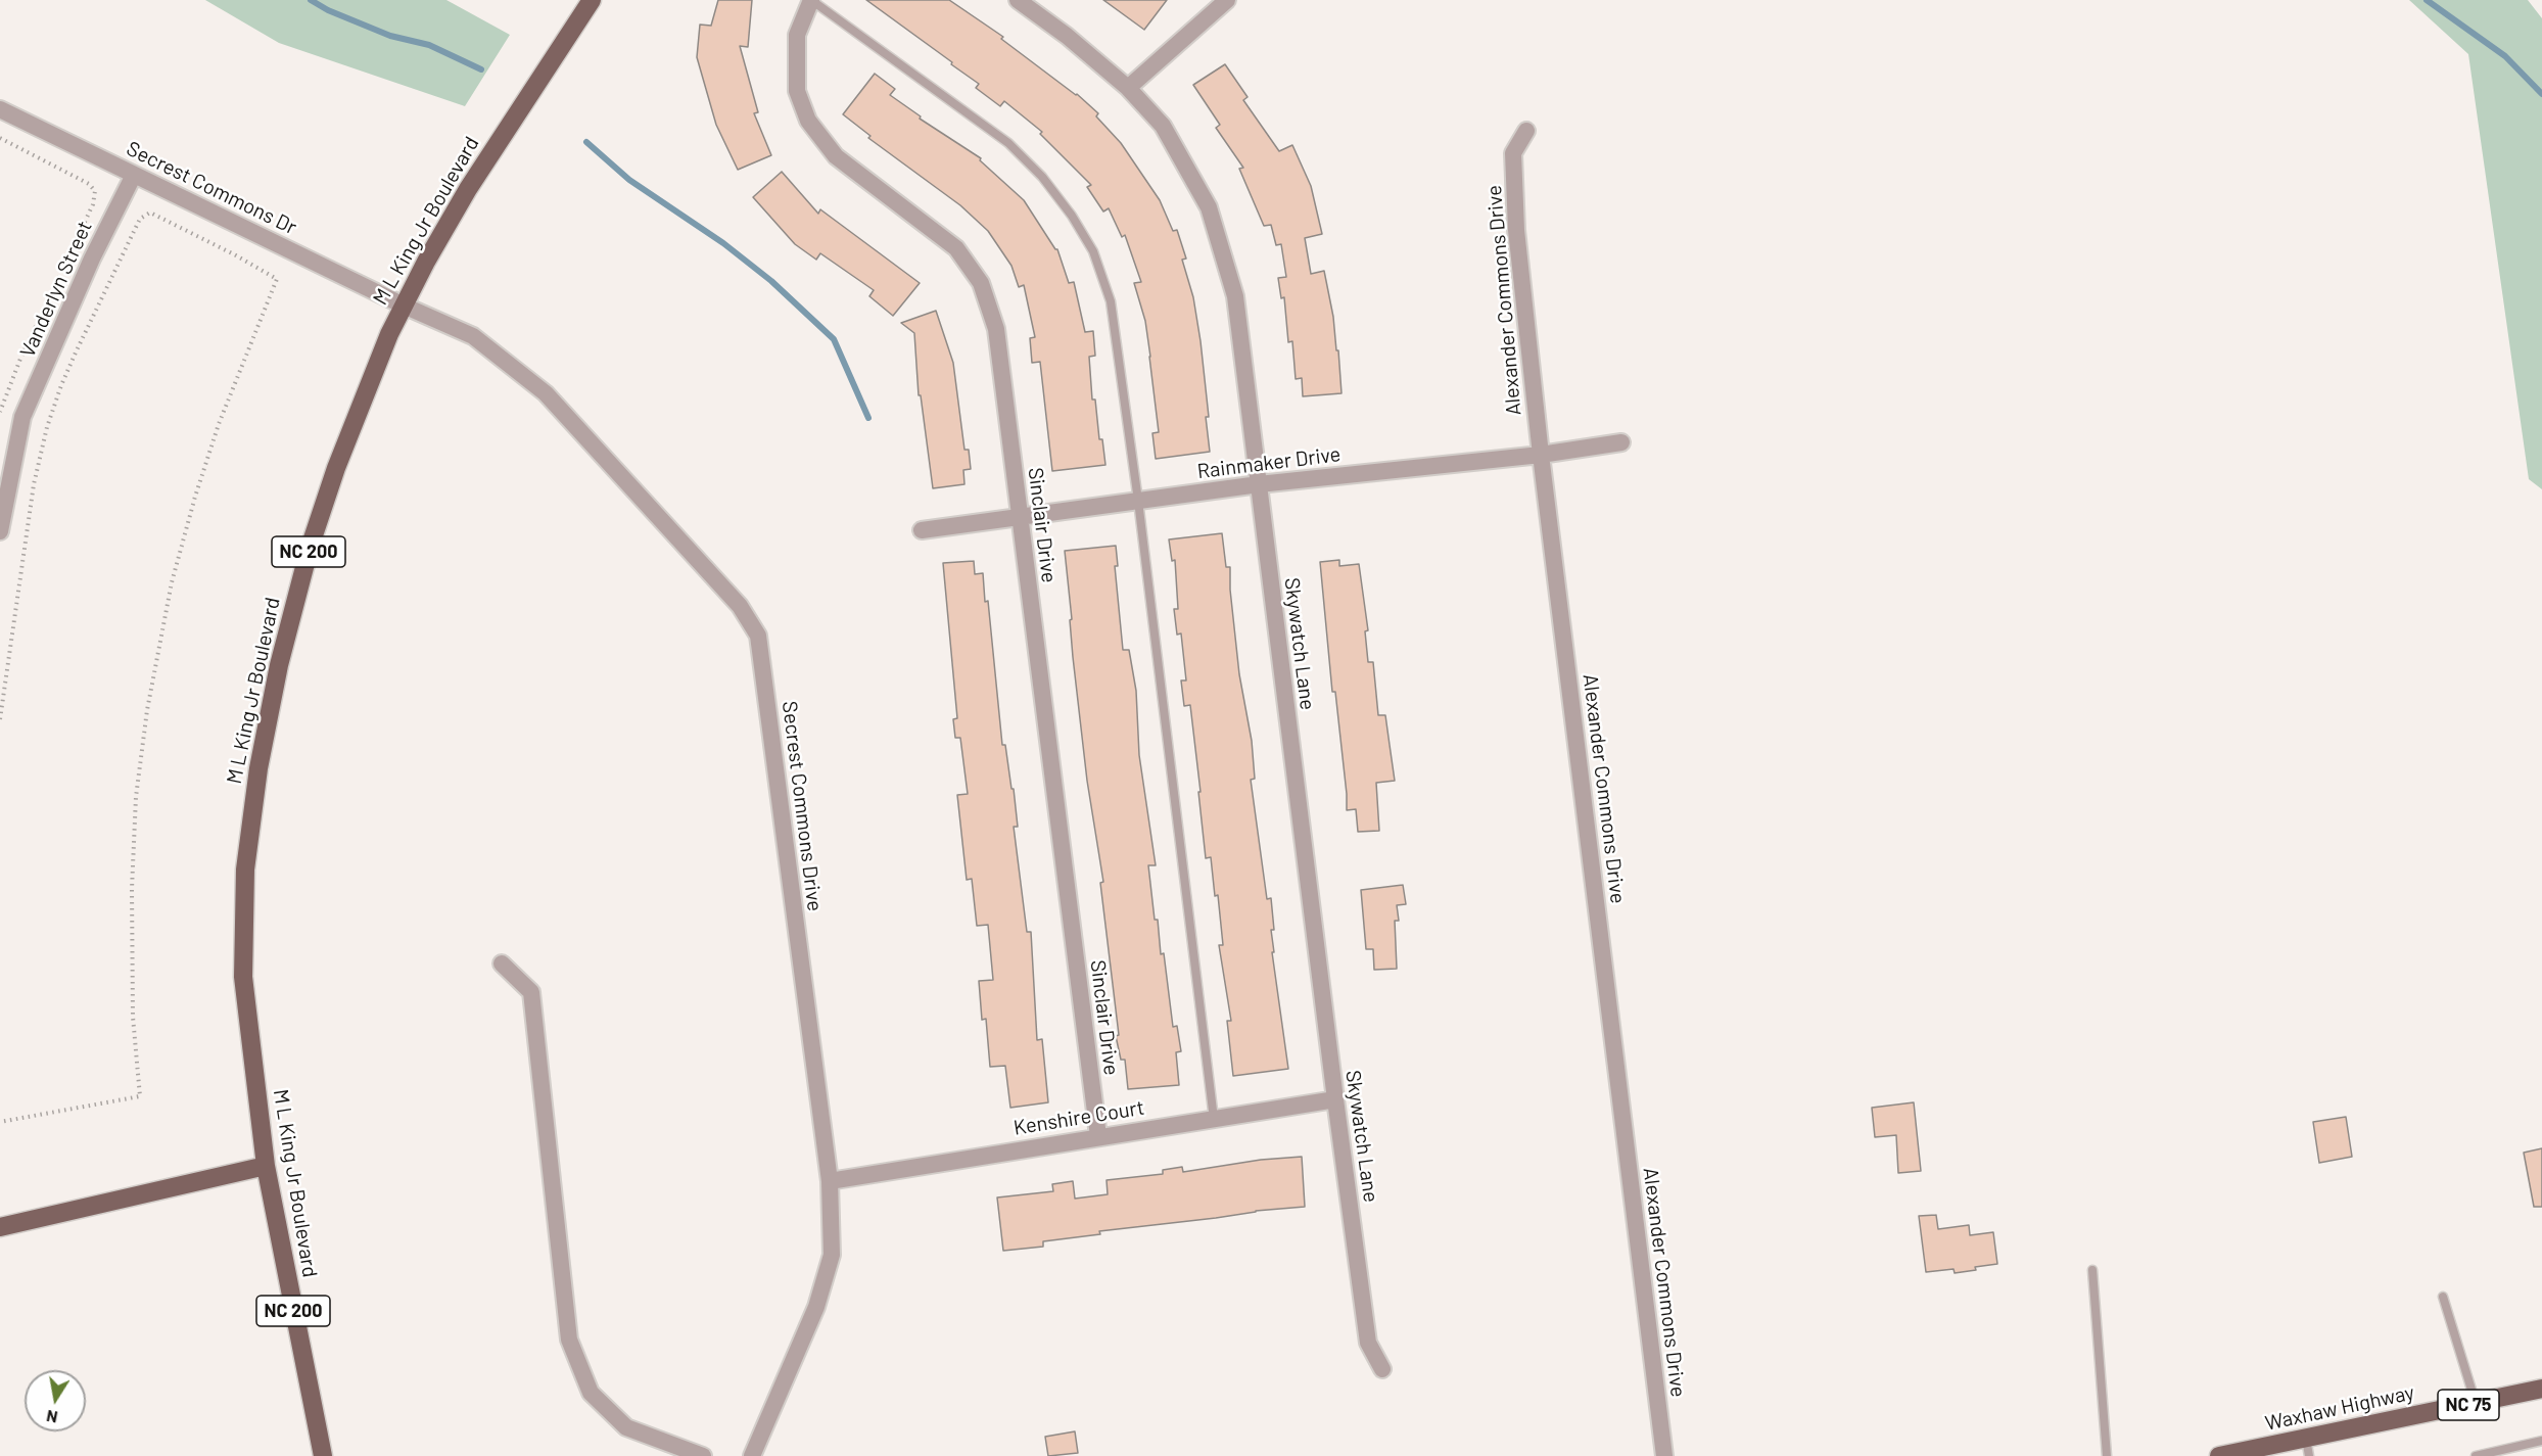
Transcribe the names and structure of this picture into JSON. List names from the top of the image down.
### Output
{
  "streets": {
    "main road": [
      "M L King Jr Boulevard",
      "NC 200",
      "NC 75",
      "Waxhaw Highway"
    ],
    "street": [
      "Secrest Commons Dr",
      "Vanderlyn Street",
      "Alexander Commons Drive",
      "Rainmaker Drive",
      "Sinclair Drive",
      "Skywatch Lane",
      "Secrest Commons Drive",
      "Kenshire Court"
    ]
  },
  "crossings": [
    ["Secrest Commons Dr", "M L King Jr Boulevard"],
    ["Secrest Commons Dr", "Vanderlyn Street"],
    ["Secrest Commons Dr", "Secrest Commons Drive"],
    ["M L King Jr Boulevard", "Secrest Commons Drive"],
    ["Alexander Commons Drive", "Rainmaker Drive"],
    ["Rainmaker Drive", "Sinclair Drive"],
    ["Rainmaker Drive", "Skywatch Lane"],
    ["Sinclair Drive", "Kenshire Court"],
    ["Skywatch Lane", "Kenshire Court"],
    ["Secrest Commons Drive", "Kenshire Court"]
  ],
  "north": "bottom"
}
